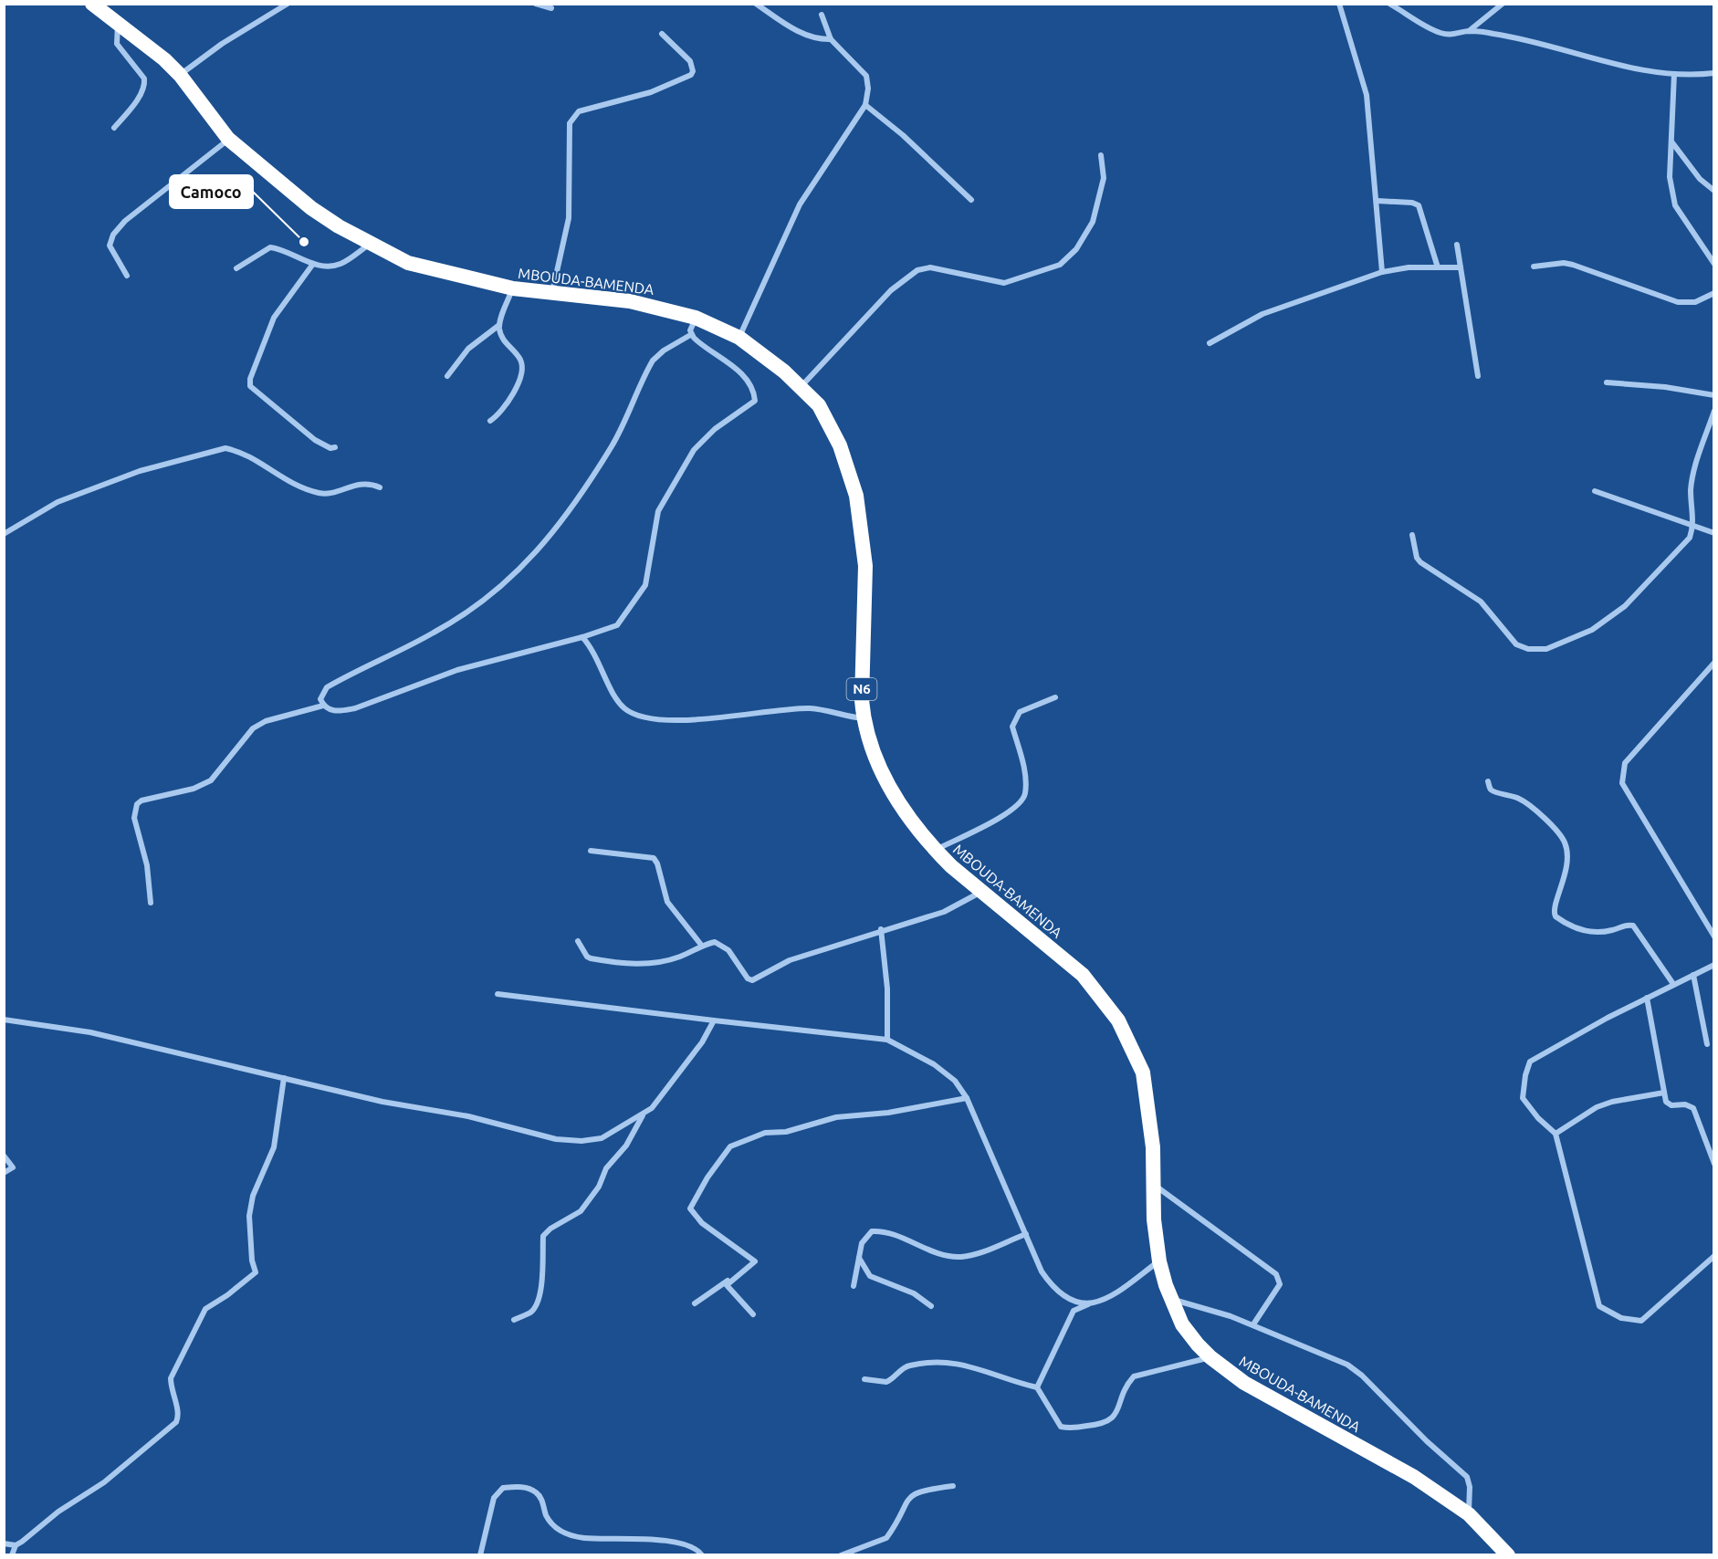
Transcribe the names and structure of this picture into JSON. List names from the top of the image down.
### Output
{
  "streets": {
    "highway": ["MBOUDA-BAMENDA", "N6"]
  },
  "places": ["Camoco"]
}
